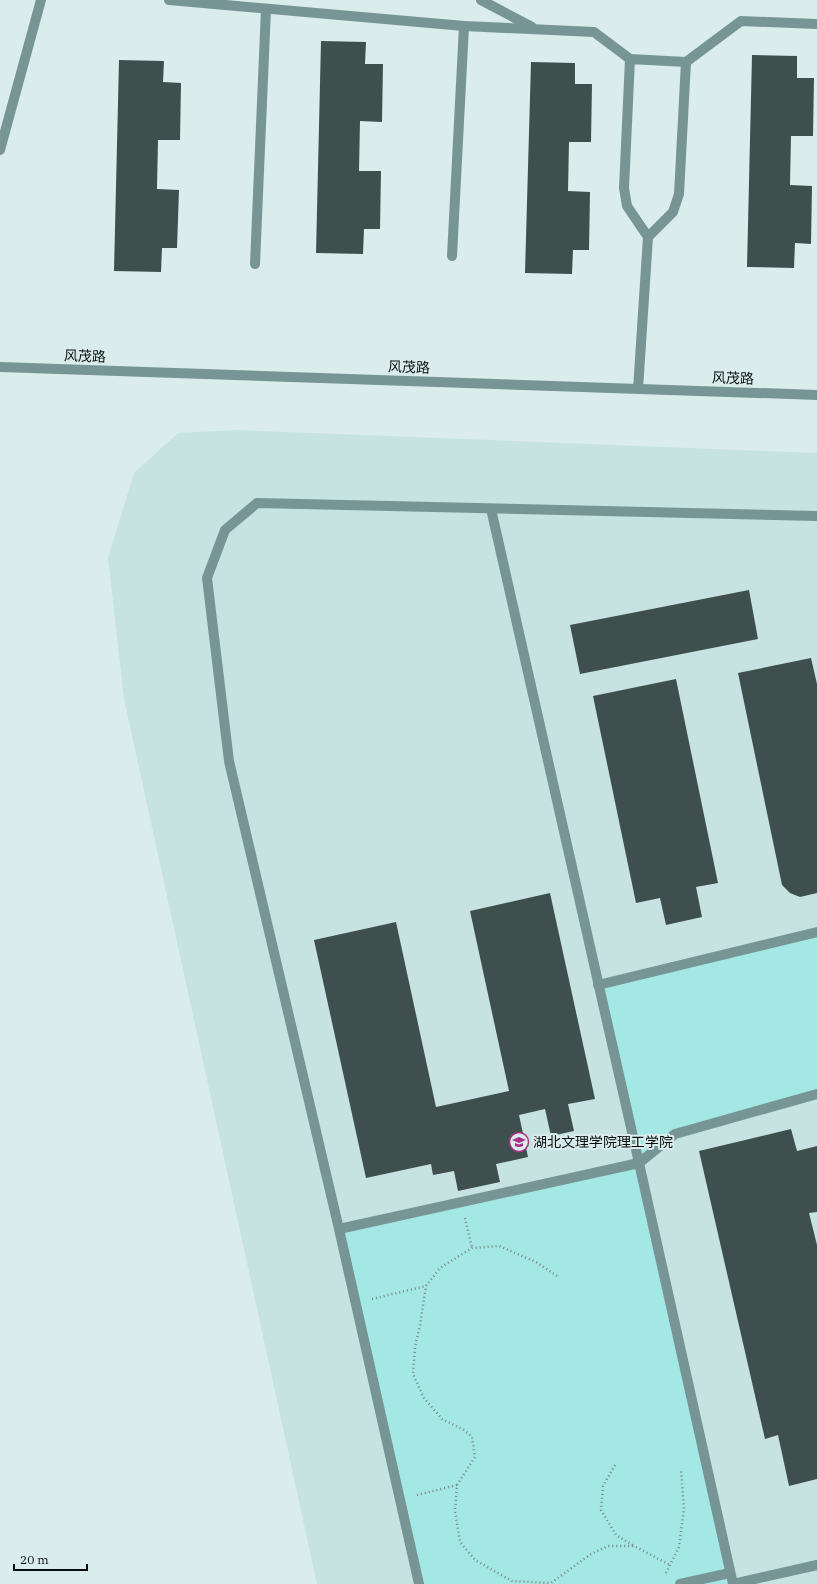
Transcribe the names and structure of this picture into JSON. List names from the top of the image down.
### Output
{
  "streets": {
    "street": ["风茂路"]
  },
  "places": {
    "school or university": ["湖北文理学院理工学院"]
  },
  "scale_bar": "20 m"
}
